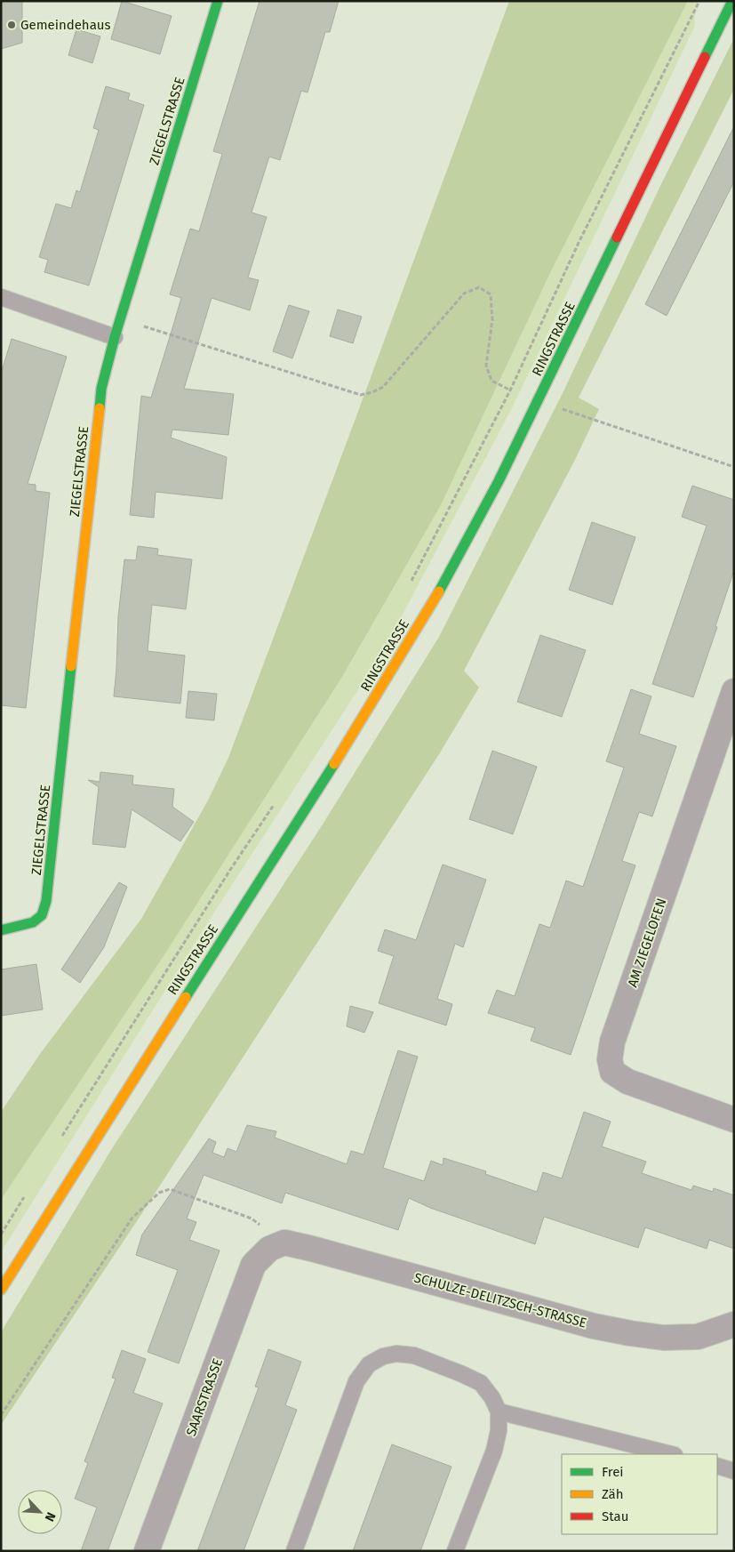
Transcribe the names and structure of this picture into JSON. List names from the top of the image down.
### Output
{
  "streets": {
    "main road": ["ZIEGELSTRASSE", "RINGSTRASSE"],
    "street": ["AM ZIEGELOFEN", "SCHULZE-DELITZSCH-STRASSE", "SAARSTRASSE"]
  },
  "crossings": [
    ["SCHULZE-DELITZSCH-STRASSE", "SAARSTRASSE"]
  ],
  "places": ["Gemeindehaus"],
  "legend": ["Frei", "Zäh", "Stau"],
  "north": "bottom right"
}
